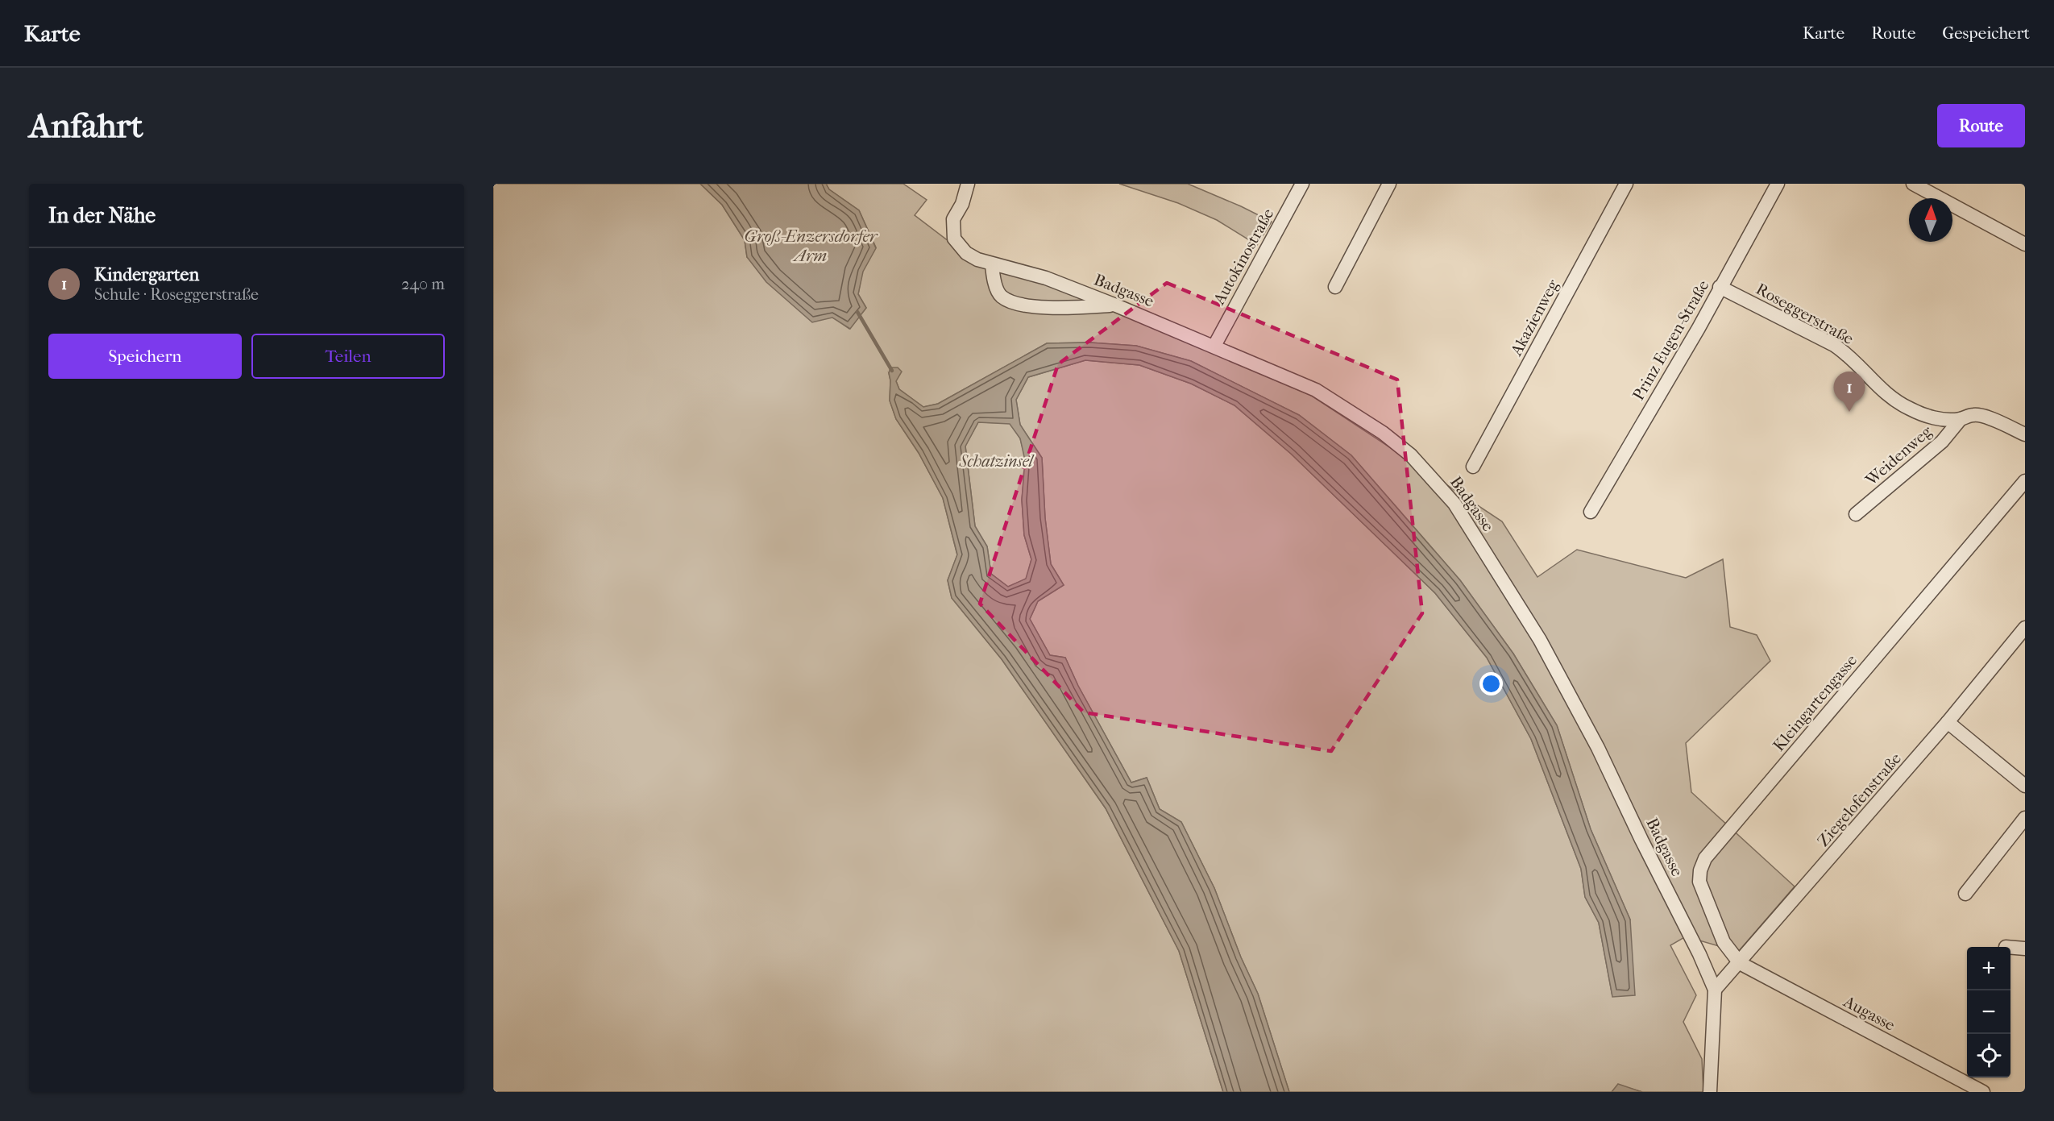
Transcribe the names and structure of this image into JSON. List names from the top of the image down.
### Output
{
  "streets": {
    "street": [
      "Autokinostraße",
      "Badgasse",
      "Roseggerstraße",
      "Akazienweg",
      "Prinz Eugen-Straße",
      "Weidenweg",
      "Kleingartengasse",
      "Ziegelofenstraße",
      "Augasse"
    ]
  },
  "crossings": [
    ["Autokinostraße", "Badgasse"],
    ["Badgasse", "Ziegelofenstraße"],
    ["Roseggerstraße", "Prinz Eugen-Straße"],
    ["Roseggerstraße", "Weidenweg"],
    ["Kleingartengasse", "Ziegelofenstraße"],
    ["Kleingartengasse", "Augasse"],
    ["Ziegelofenstraße", "Augasse"]
  ],
  "water": ["Groß-Enzersdorfer Arm"],
  "parks": ["Schatzinsel"],
  "north": "top",
  "page": {
    "header": "Karte",
    "nav": ["Karte", "Route", "Gespeichert"],
    "buttons": [
      "Route",
      ["Speichern", "Teilen"]
    ],
    "title": "Anfahrt",
    "heading": "In der Nähe",
    "list": [
      {
        "mark": "1",
        "name": "Kindergarten",
        "note": "Schule · Roseggerstraße",
        "value": "240 m"
      }
    ],
    "pins": "1",
    "map_buttons": ["+", "−"]
  }
}
